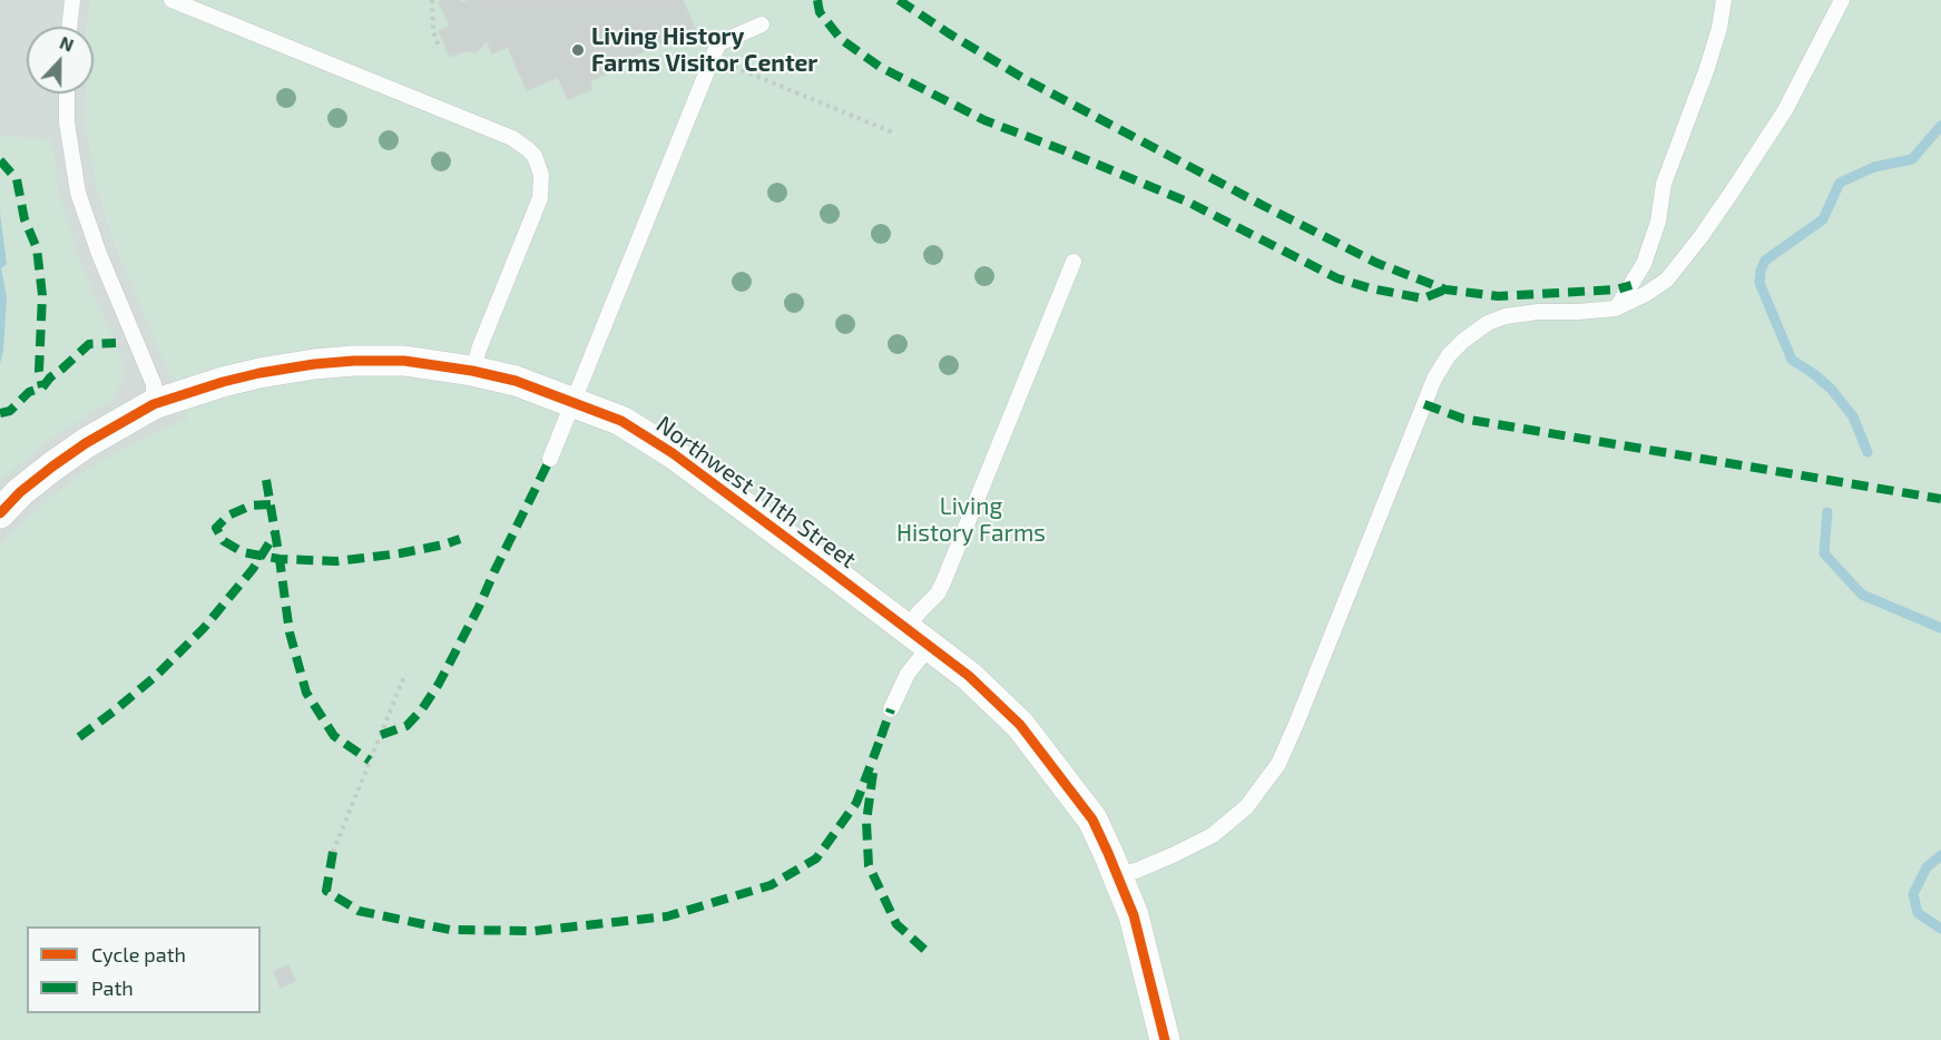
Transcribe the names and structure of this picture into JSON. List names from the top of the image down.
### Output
{
  "streets": {
    "street": ["Northwest 111th Street"]
  },
  "parks": ["Living History Farms"],
  "places": ["Living History Farms Visitor Center"],
  "legend": ["Cycle path", "Path"],
  "north": "top"
}
